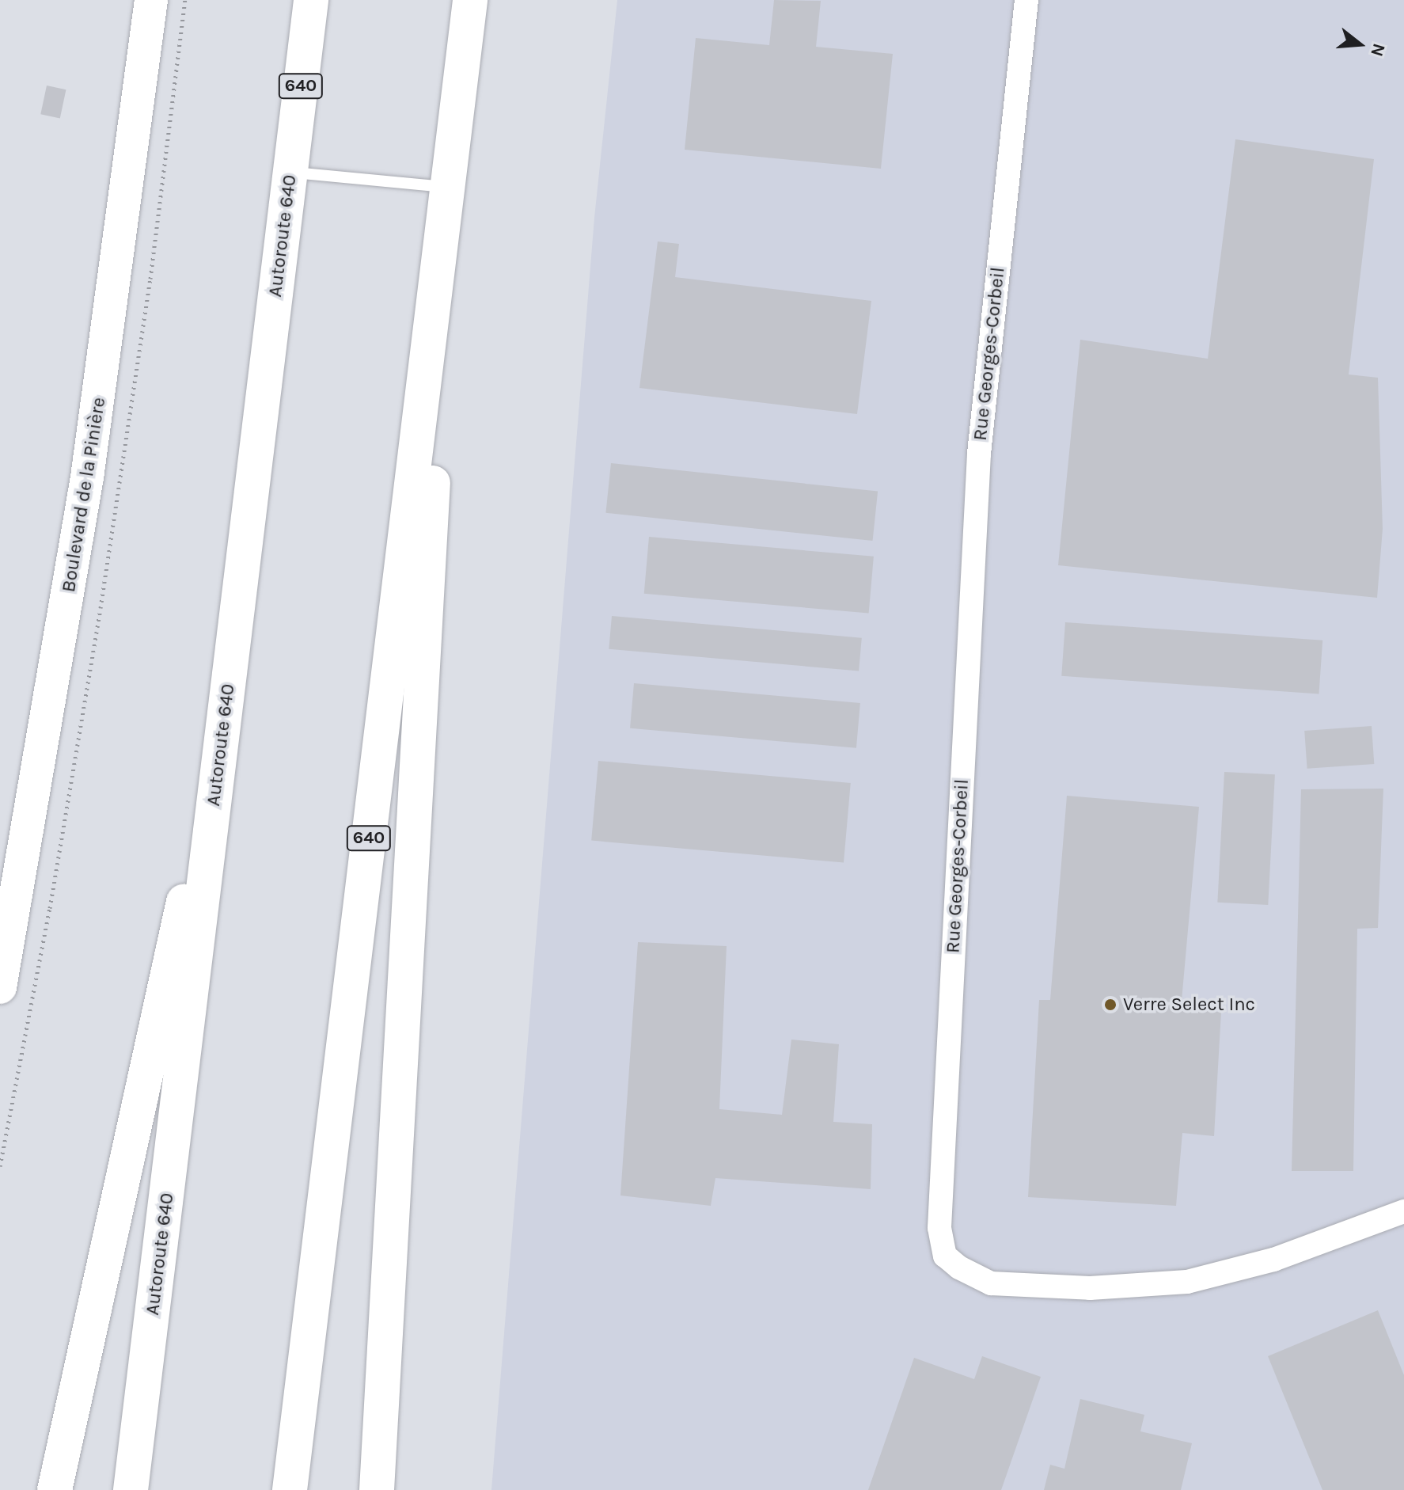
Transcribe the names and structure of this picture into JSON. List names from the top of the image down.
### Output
{
  "streets": {
    "highway": ["640", "Autoroute 640"],
    "street": ["Rue Georges-Corbeil", "Boulevard de la Pinière"]
  },
  "places": ["Verre Select Inc"],
  "north": "right"
}
